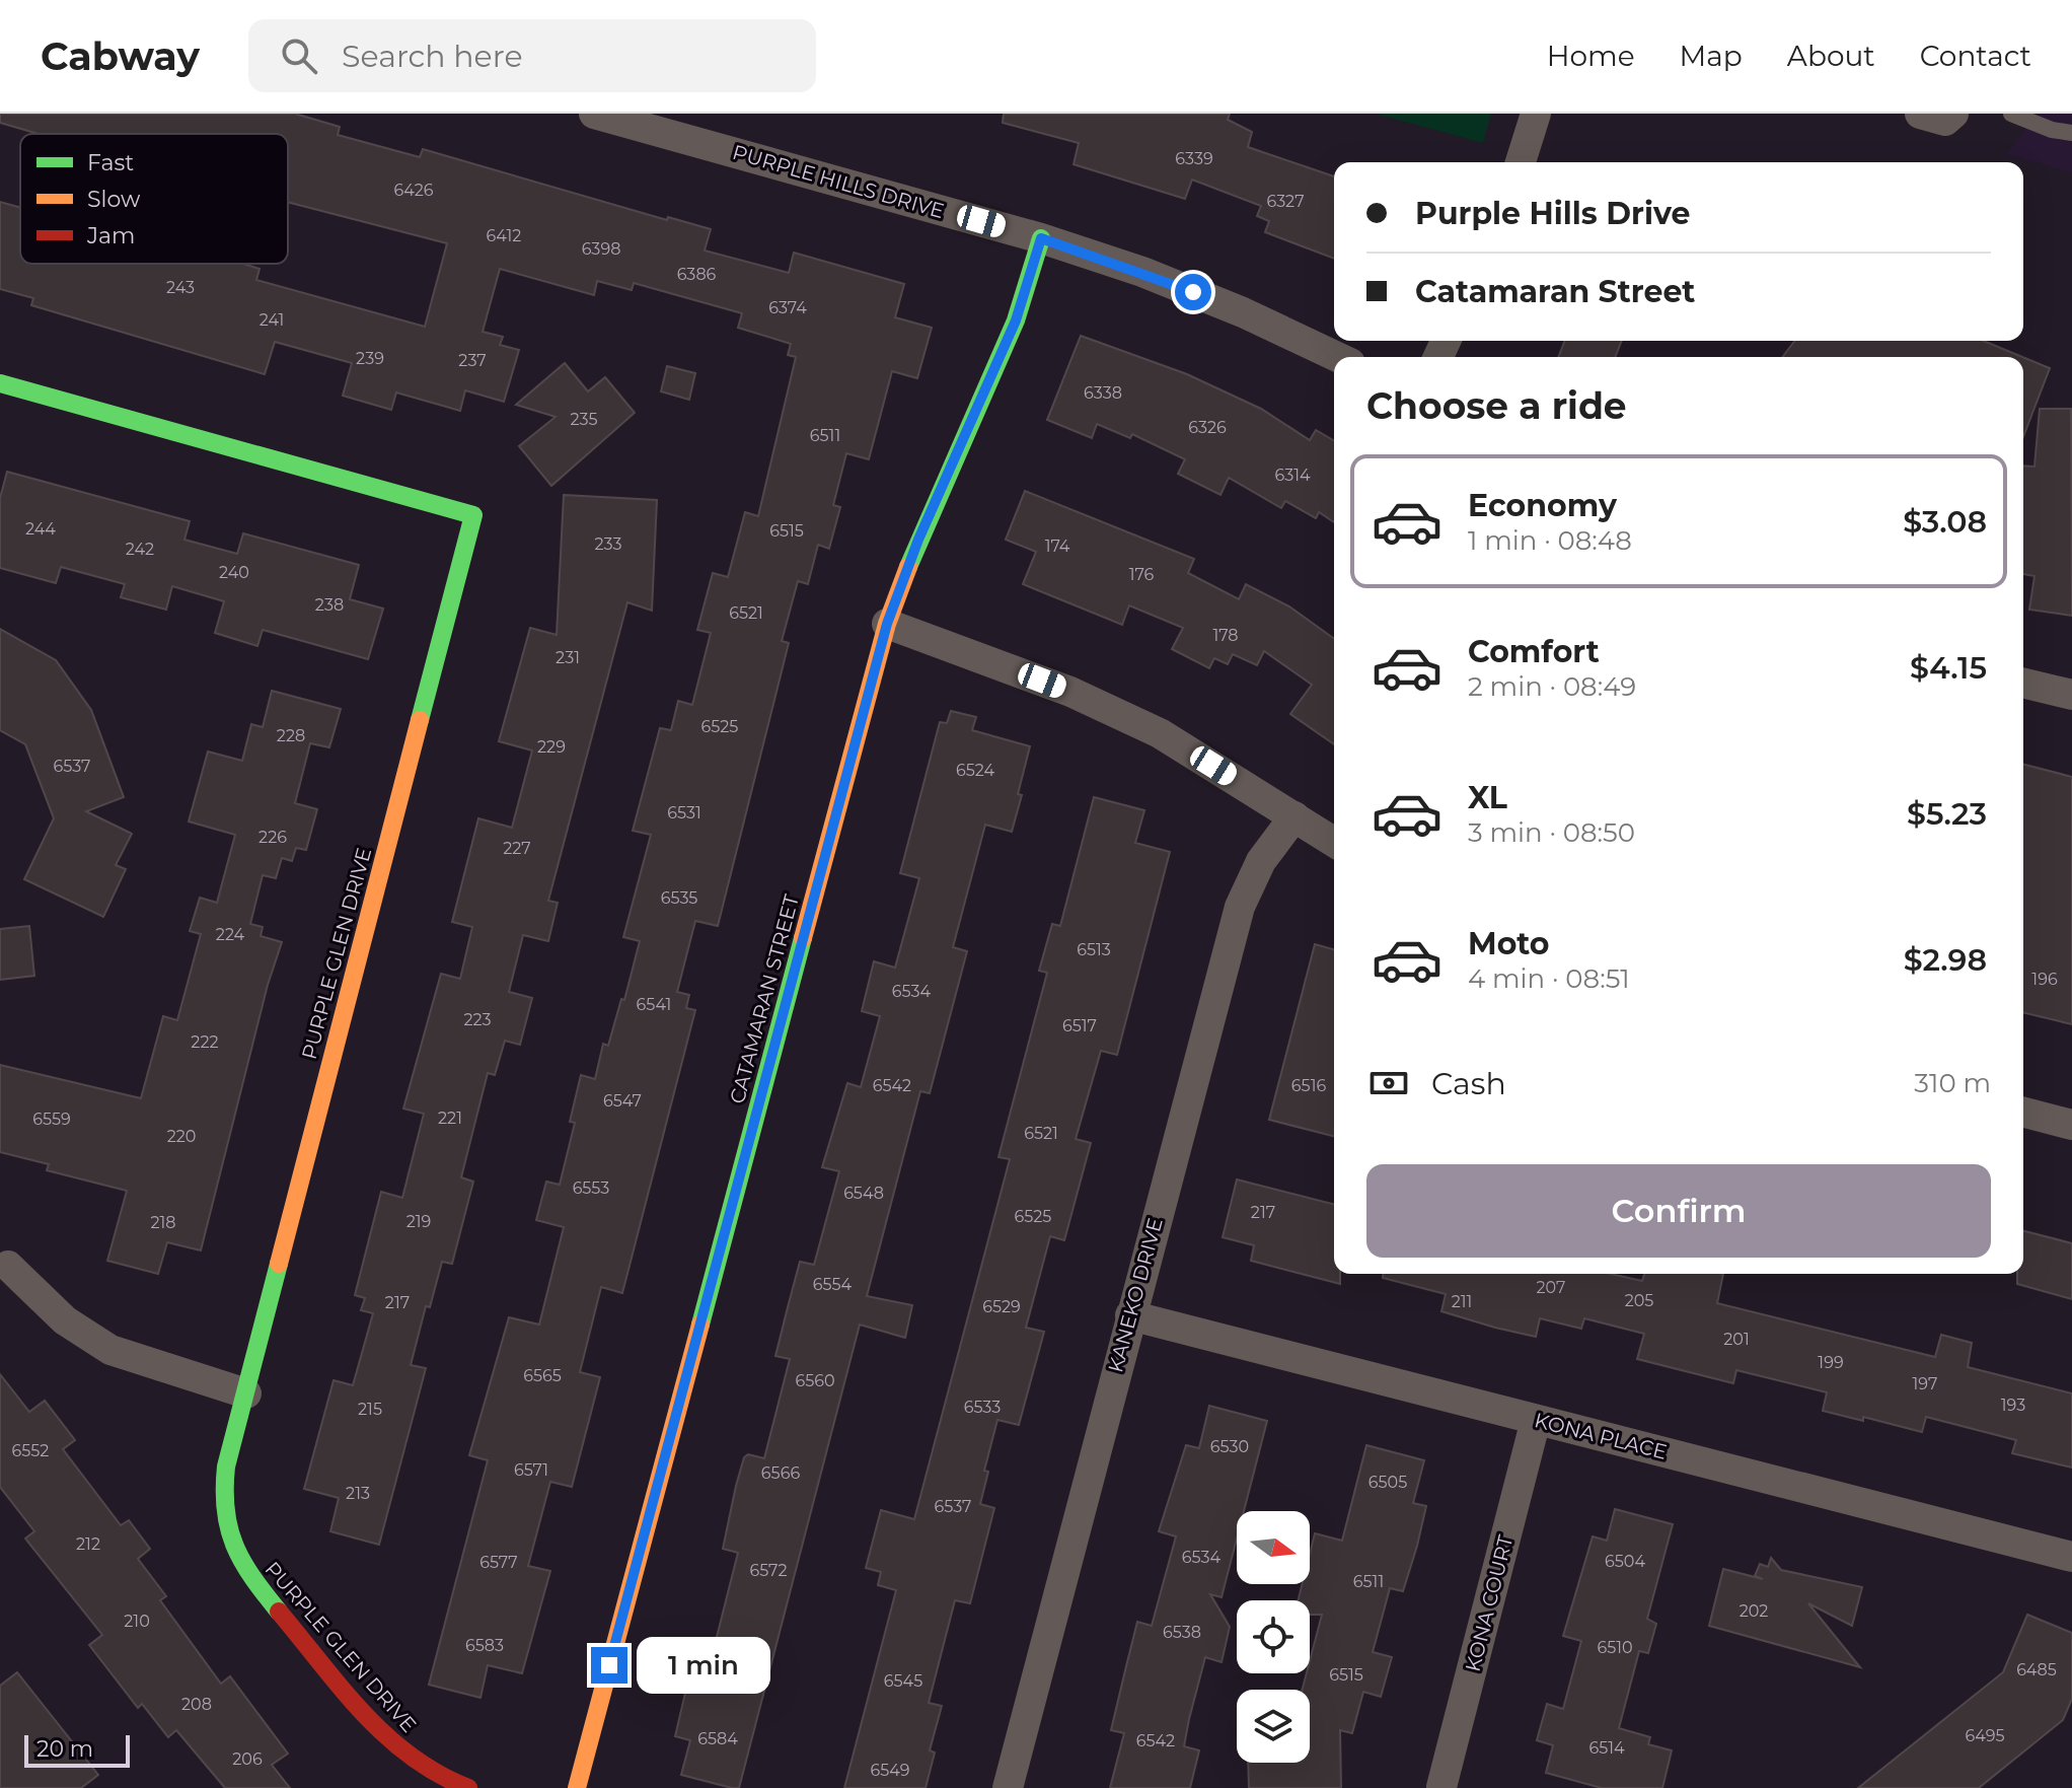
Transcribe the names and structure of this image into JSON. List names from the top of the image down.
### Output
{
  "streets": {
    "street": [
      "PURPLE HILLS DRIVE",
      "PURPLE GLEN DRIVE",
      "CATAMARAN STREET",
      "KANEKO DRIVE",
      "KONA PLACE",
      "KONA COURT"
    ]
  },
  "crossings": [
    ["PURPLE HILLS DRIVE", "CATAMARAN STREET"],
    ["KANEKO DRIVE", "KONA PLACE"],
    ["KONA PLACE", "KONA COURT"]
  ],
  "house_numbers": [
    "6339",
    "6426",
    "6327",
    "6412",
    "6398",
    "6386",
    "243",
    "6374",
    "241",
    "239",
    "237",
    "6338",
    "235",
    "6326",
    "6511",
    "6314",
    "244",
    "6515",
    "233",
    "174",
    "242",
    "240",
    "176",
    "238",
    "6521",
    "178",
    "231",
    "6525",
    "228",
    "229",
    "6537",
    "6524",
    "6531",
    "226",
    "227",
    "6535",
    "224",
    "6513",
    "196",
    "6534",
    "6541",
    "223",
    "6517",
    "222",
    "6542",
    "6516",
    "6547",
    "221",
    "6559",
    "6521",
    "220",
    "6553",
    "6548",
    "217",
    "6525",
    "219",
    "218",
    "6554",
    "207",
    "205",
    "211",
    "217",
    "6529",
    "201",
    "199",
    "6565",
    "6560",
    "197",
    "193",
    "6533",
    "215",
    "6530",
    "6552",
    "6571",
    "6566",
    "6505",
    "213",
    "6537",
    "212",
    "6534",
    "6504",
    "6577",
    "6572",
    "6511",
    "202",
    "210",
    "6538",
    "6583",
    "6510",
    "6485",
    "6515",
    "6545",
    "208",
    "6495",
    "6584",
    "6542",
    "6514",
    "206",
    "6549"
  ],
  "legend": ["Fast", "Slow", "Jam"],
  "scale_bar": "20 m",
  "north": "right",
  "page": {
    "header": "Cabway",
    "search": "Search here",
    "nav": [
      "Home",
      "Map",
      "About",
      "Contact"
    ],
    "banner": ["Purple Hills Drive", "Catamaran Street"],
    "heading": "Choose a ride",
    "list": [
      {
        "name": "Economy",
        "note": "1 min · 08:48",
        "value": "$3.08"
      },
      {
        "name": "Comfort",
        "note": "2 min · 08:49",
        "value": "$4.15"
      },
      {
        "name": "XL",
        "note": "3 min · 08:50",
        "value": "$5.23"
      },
      {
        "name": "Moto",
        "note": "4 min · 08:51",
        "value": "$2.98"
      }
    ],
    "pay": ["Cash", "310 m"],
    "buttons": "Confirm",
    "bubble": "1 min",
    "scale": "20 m"
  }
}
